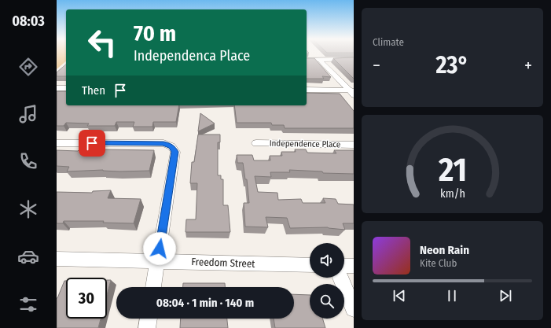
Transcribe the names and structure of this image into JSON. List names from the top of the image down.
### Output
{
  "streets": {
    "street": ["Independence Place", "Freedom Street"]
  },
  "page": {
    "tabs": "08:03",
    "tile": "Climate",
    "turn": ["70 m", "Independenca Place"],
    "heat": ["−", "23°", "+"],
    "then": "Then",
    "song": ["Neon Rain", "Kite Club"],
    "limit": "30",
    "trip": "08:04 · 1 min · 140 m",
    "gauge": ["21", "km/h"]
  }
}
